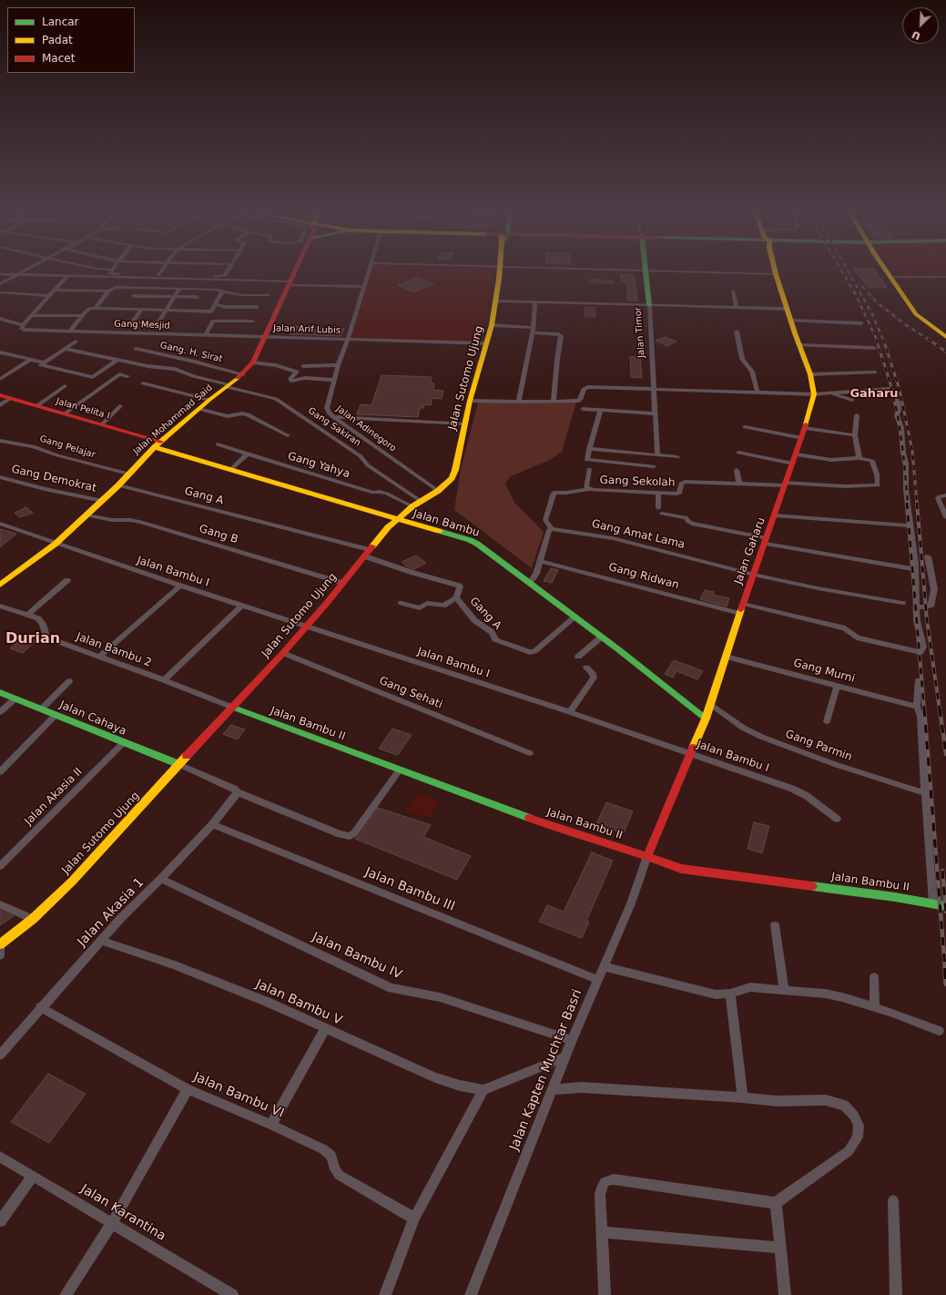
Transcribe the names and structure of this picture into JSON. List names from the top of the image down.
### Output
{
  "streets": {
    "main road": [
      "Jalan Timor",
      "Jalan Sutomo Ujung",
      "Jalan Pelita I",
      "Jalan Mohammad Said",
      "Jalan Bambu",
      "Jalan Gaharu",
      "Jalan Cahaya",
      "Jalan Bambu II"
    ],
    "street": [
      "Gang Mesjid",
      "Jalan Arif Lubis",
      "Gang. H. Sirat",
      "Gang Sakiran",
      "Jalan Adinegoro",
      "Gang Pelajar",
      "Gang Yahya",
      "Gang Demokrat",
      "Gang Sekolah",
      "Gang A",
      "Gang B",
      "Gang Amat Lama",
      "Jalan Bambu I",
      "Gang Ridwan",
      "Jalan Bambu 2",
      "Gang Murni",
      "Gang Sehati",
      "Gang Parmin",
      "Jalan Akasia II",
      "Jalan Bambu III",
      "Jalan Akasia 1",
      "Jalan Bambu IV",
      "Jalan Bambu V",
      "Jalan Kapten Muchtar Basri",
      "Jalan Bambu VI",
      "Jalan Karantina"
    ]
  },
  "crossings": [
    ["Gang Mesjid", "Jalan Arif Lubis"],
    ["Gang Mesjid", "Jalan Mohammad Said"],
    ["Jalan Arif Lubis", "Jalan Mohammad Said"],
    ["Jalan Arif Lubis", "Jalan Adinegoro"],
    ["Gang. H. Sirat", "Jalan Mohammad Said"],
    ["Jalan Sutomo Ujung", "Gang Sakiran"],
    ["Jalan Sutomo Ujung", "Jalan Adinegoro"],
    ["Jalan Sutomo Ujung", "Gang Yahya"],
    ["Jalan Sutomo Ujung", "Gang A"],
    ["Jalan Sutomo Ujung", "Jalan Bambu"],
    ["Jalan Sutomo Ujung", "Gang B"],
    ["Jalan Sutomo Ujung", "Jalan Bambu I"],
    ["Jalan Sutomo Ujung", "Jalan Bambu 2"],
    ["Jalan Sutomo Ujung", "Gang Sehati"],
    ["Jalan Sutomo Ujung", "Jalan Cahaya"],
    ["Jalan Sutomo Ujung", "Jalan Bambu II"],
    ["Jalan Pelita I", "Jalan Mohammad Said"],
    ["Jalan Pelita I", "Jalan Bambu"],
    ["Jalan Mohammad Said", "Gang Sakiran"],
    ["Jalan Mohammad Said", "Gang Pelajar"],
    ["Jalan Mohammad Said", "Gang Demokrat"],
    ["Jalan Mohammad Said", "Gang A"],
    ["Jalan Mohammad Said", "Jalan Bambu"],
    ["Jalan Mohammad Said", "Gang B"],
    ["Jalan Mohammad Said", "Jalan Bambu I"],
    ["Gang Sekolah", "Jalan Gaharu"],
    ["Gang A", "Jalan Bambu"],
    ["Jalan Bambu", "Jalan Gaharu"],
    ["Jalan Bambu", "Gang Parmin"],
    ["Gang Amat Lama", "Jalan Gaharu"],
    ["Jalan Gaharu", "Jalan Bambu I"],
    ["Jalan Gaharu", "Gang Ridwan"],
    ["Jalan Gaharu", "Gang Murni"],
    ["Jalan Gaharu", "Jalan Bambu II"],
    ["Jalan Gaharu", "Gang Parmin"],
    ["Jalan Gaharu", "Jalan Kapten Muchtar Basri"],
    ["Jalan Bambu 2", "Jalan Bambu II"],
    ["Jalan Cahaya", "Jalan Akasia II"],
    ["Jalan Bambu II", "Jalan Kapten Muchtar Basri"],
    ["Jalan Bambu III", "Jalan Akasia 1"],
    ["Jalan Bambu III", "Jalan Kapten Muchtar Basri"],
    ["Jalan Akasia 1", "Jalan Bambu IV"],
    ["Jalan Akasia 1", "Jalan Bambu V"],
    ["Jalan Akasia 1", "Jalan Bambu VI"],
    ["Jalan Bambu IV", "Jalan Kapten Muchtar Basri"]
  ],
  "districts": ["Gaharu", "Durian"],
  "legend": ["Lancar", "Padat", "Macet"],
  "north": "bottom left"
}
